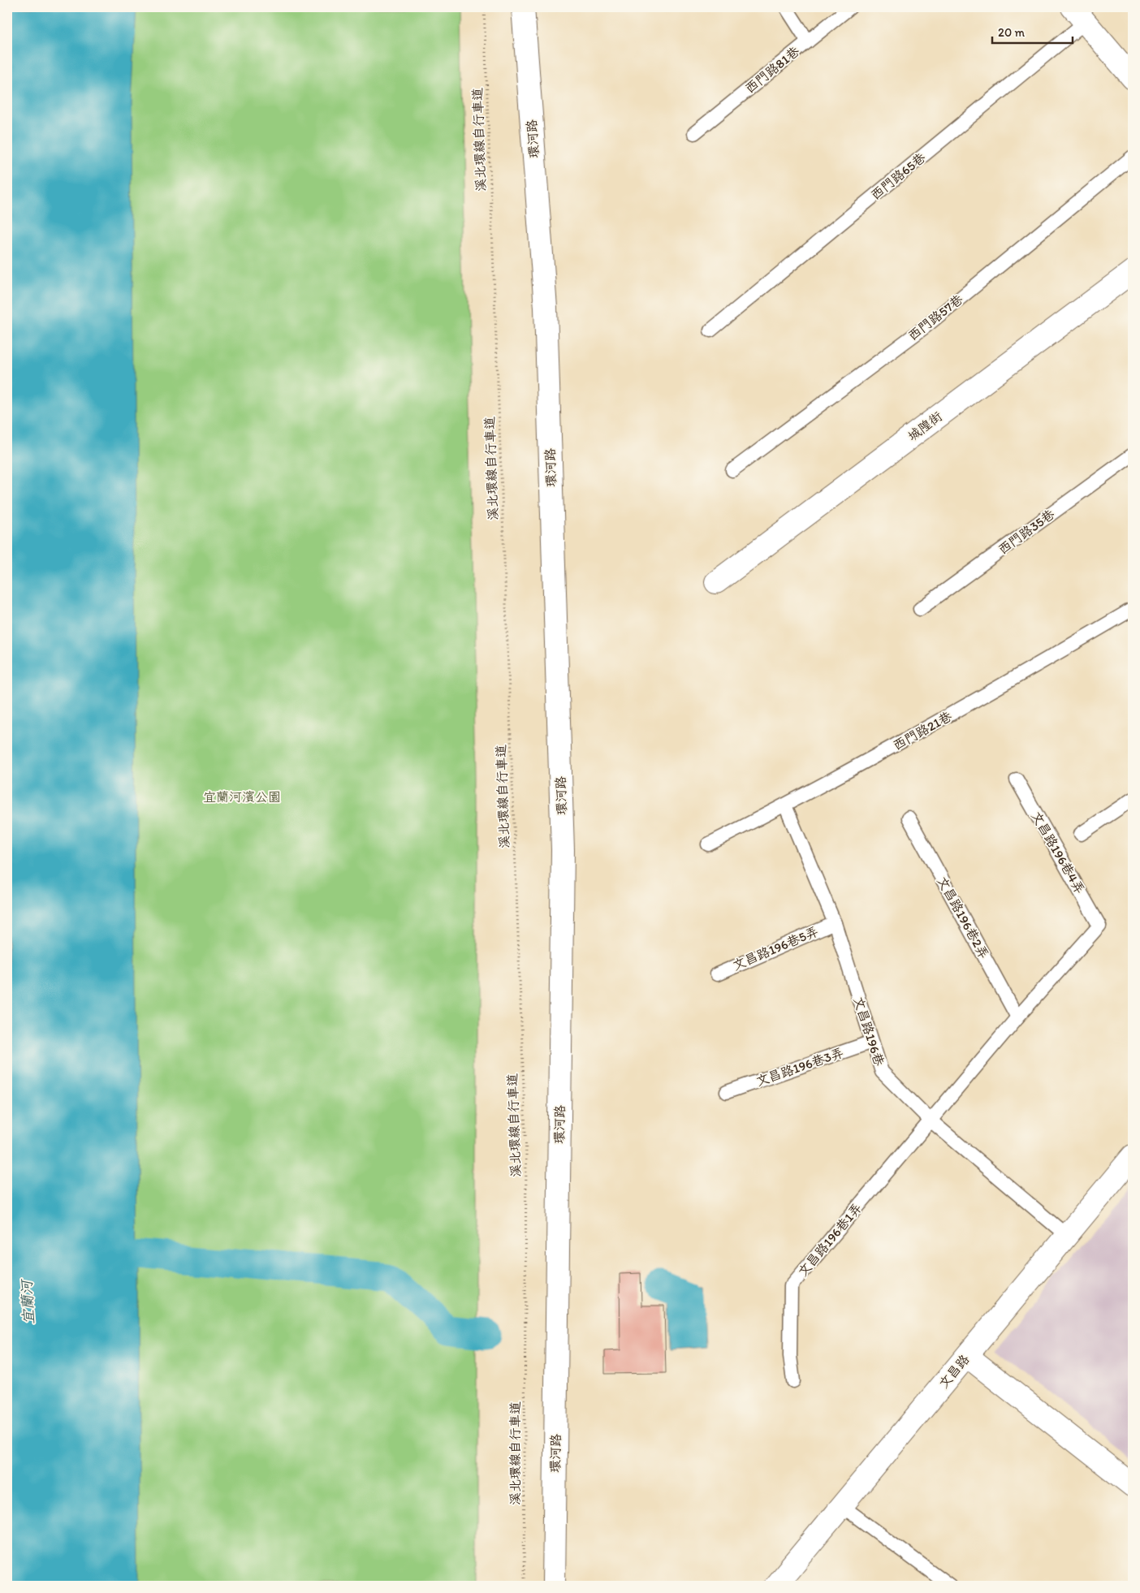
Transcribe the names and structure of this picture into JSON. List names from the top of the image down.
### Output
{
  "streets": {
    "street": ["環河路", "城隍街", "文昌路"],
    "lane": [
      "西門路81巷",
      "西門路65巷",
      "西門路57巷",
      "西門路35巷",
      "西門路21巷",
      "文昌路196巷4弄",
      "文昌路196巷2弄",
      "文昌路196巷5弄",
      "文昌路196巷",
      "文昌路196巷3弄",
      "文昌路196巷1弄"
    ],
    "path": ["溪北環線自行車道"]
  },
  "crossings": [
    ["西門路21巷", "文昌路196巷"],
    ["文昌路196巷4弄", "文昌路196巷2弄"],
    ["文昌路196巷5弄", "文昌路196巷"],
    ["文昌路196巷", "文昌路196巷3弄"],
    ["文昌路196巷", "文昌路196巷1弄"],
    ["文昌路196巷", "文昌路"]
  ],
  "water": ["宜蘭河"],
  "parks": ["宜蘭河濱公園"],
  "scale_bar": "20 m"
}
